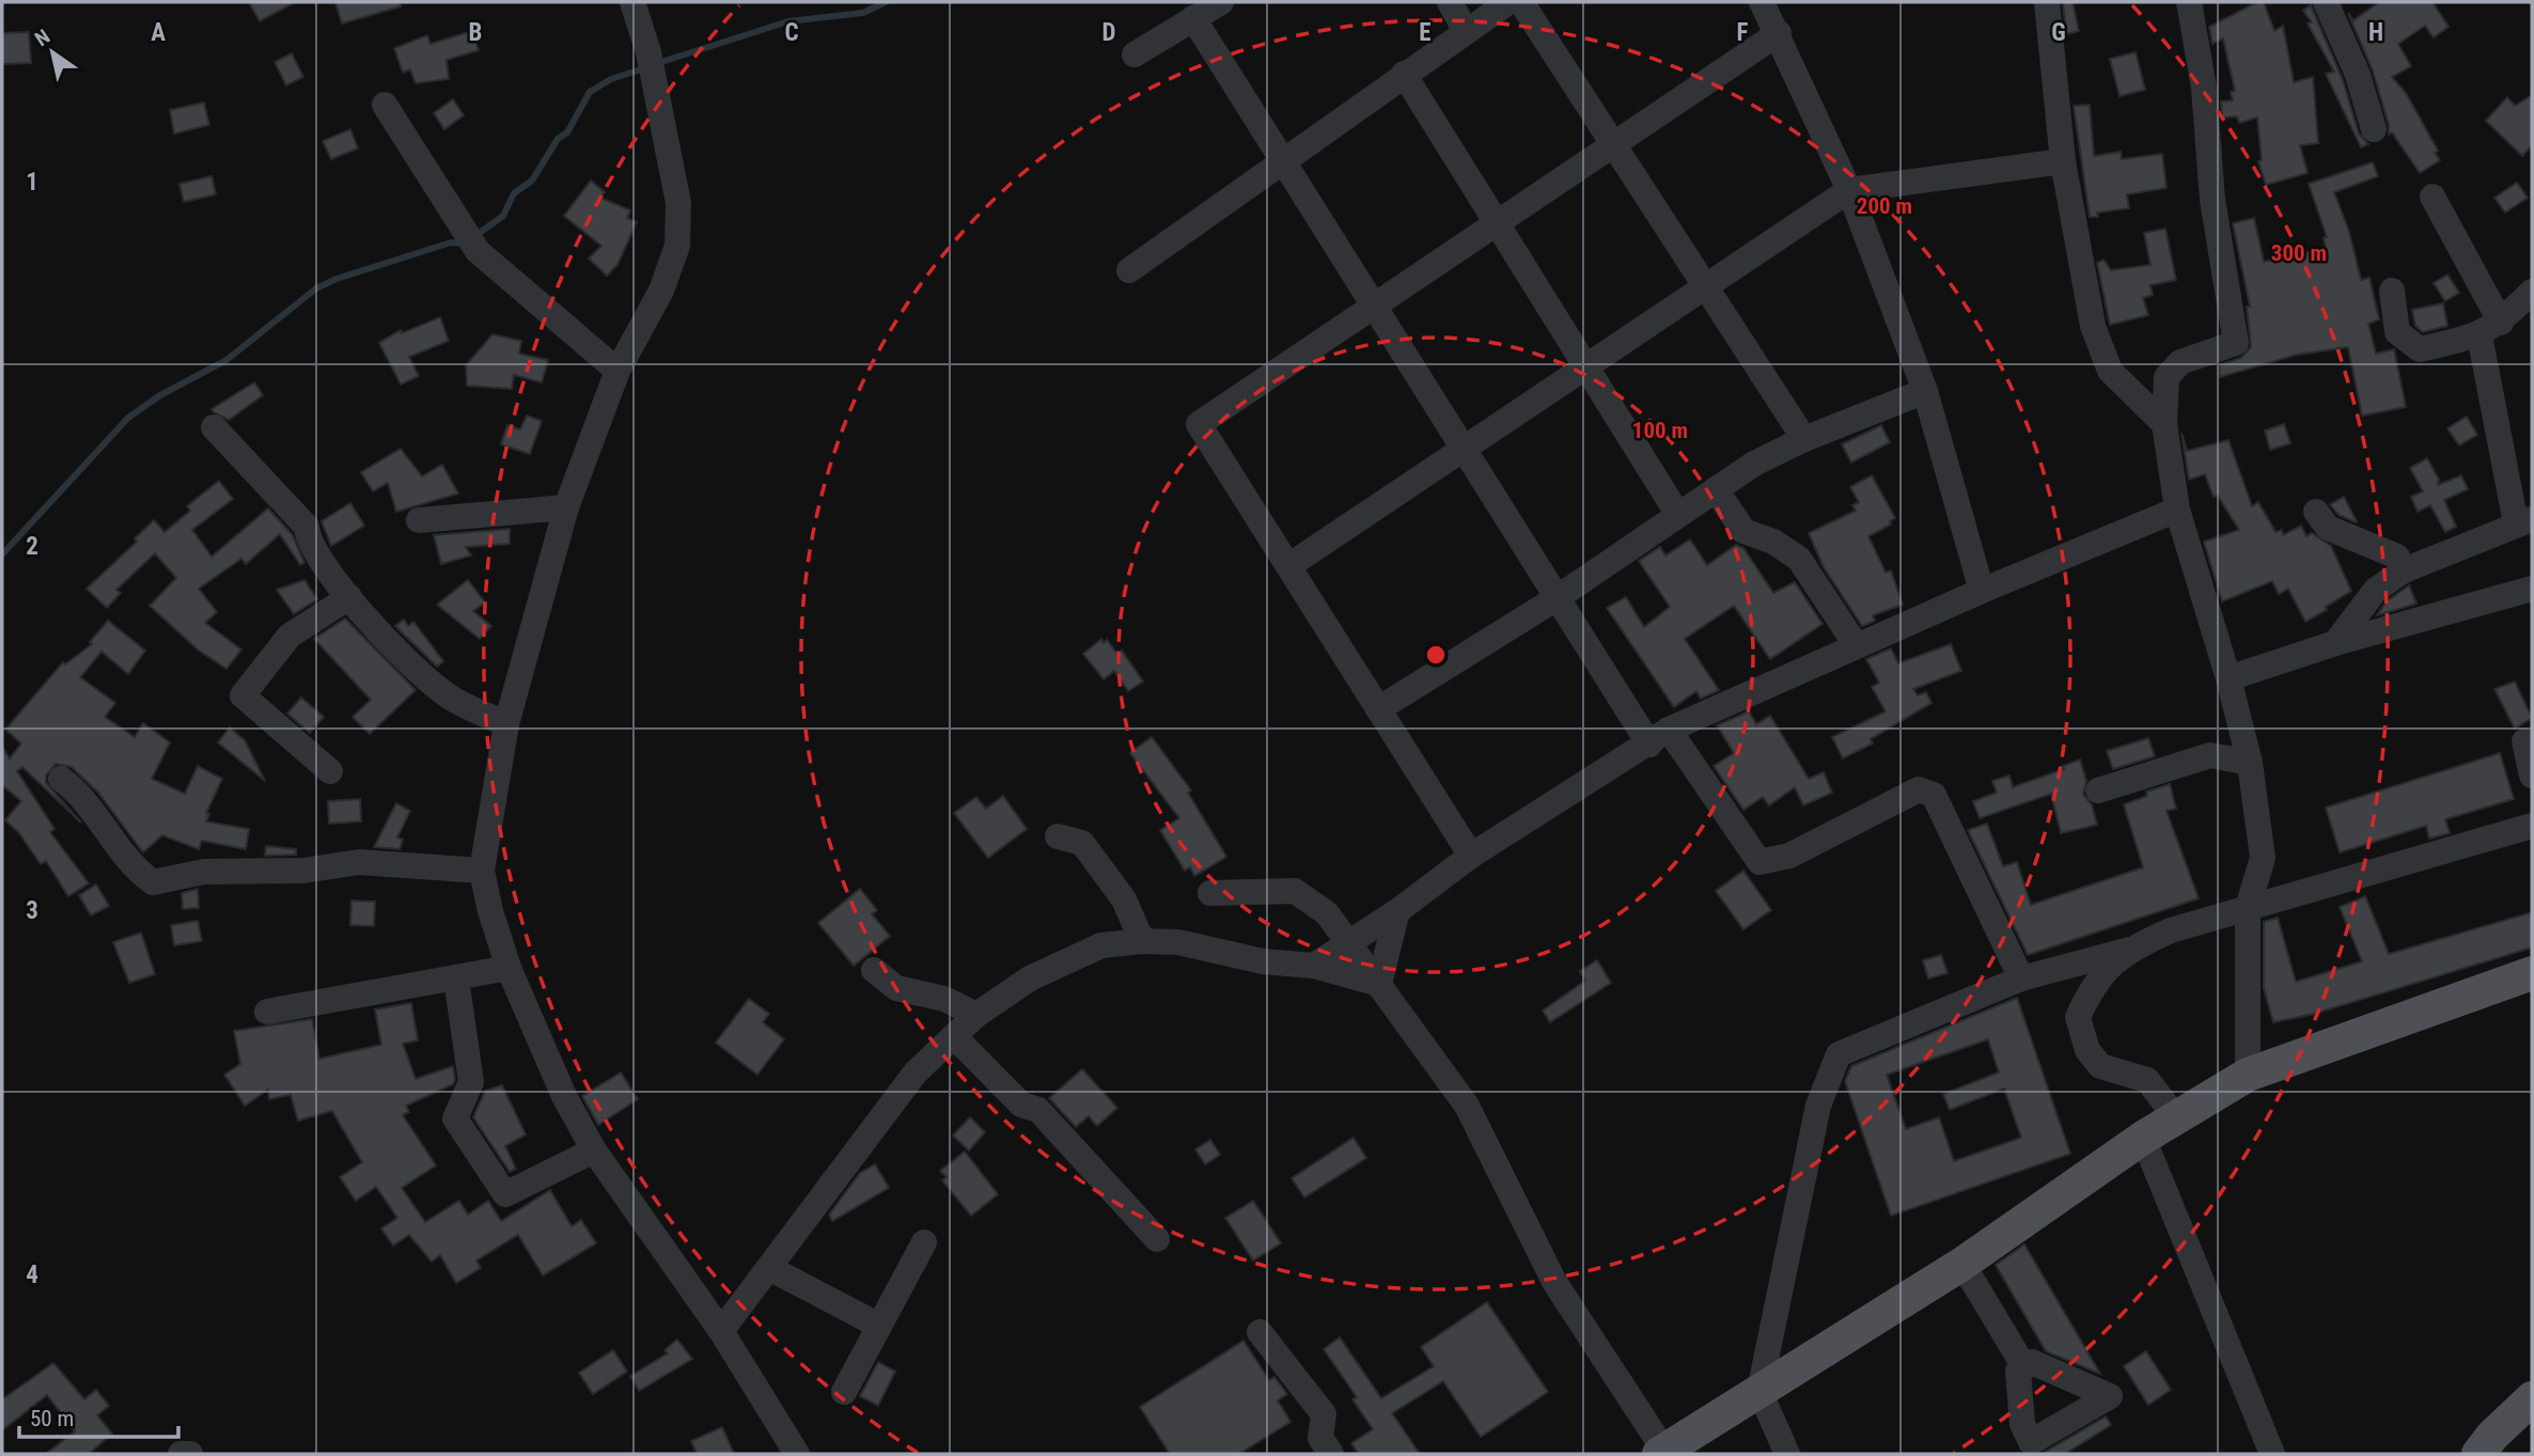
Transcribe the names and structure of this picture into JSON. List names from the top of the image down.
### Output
{
  "scale_bar": "50 m",
  "north": "top left",
  "grid": {
    "columns": [
      "A",
      "B",
      "C",
      "D",
      "E",
      "F",
      "G",
      "H"
    ],
    "rows": [
      "1",
      "2",
      "3",
      "4"
    ]
  },
  "rings": ["200 m", "300 m", "100 m"]
}
